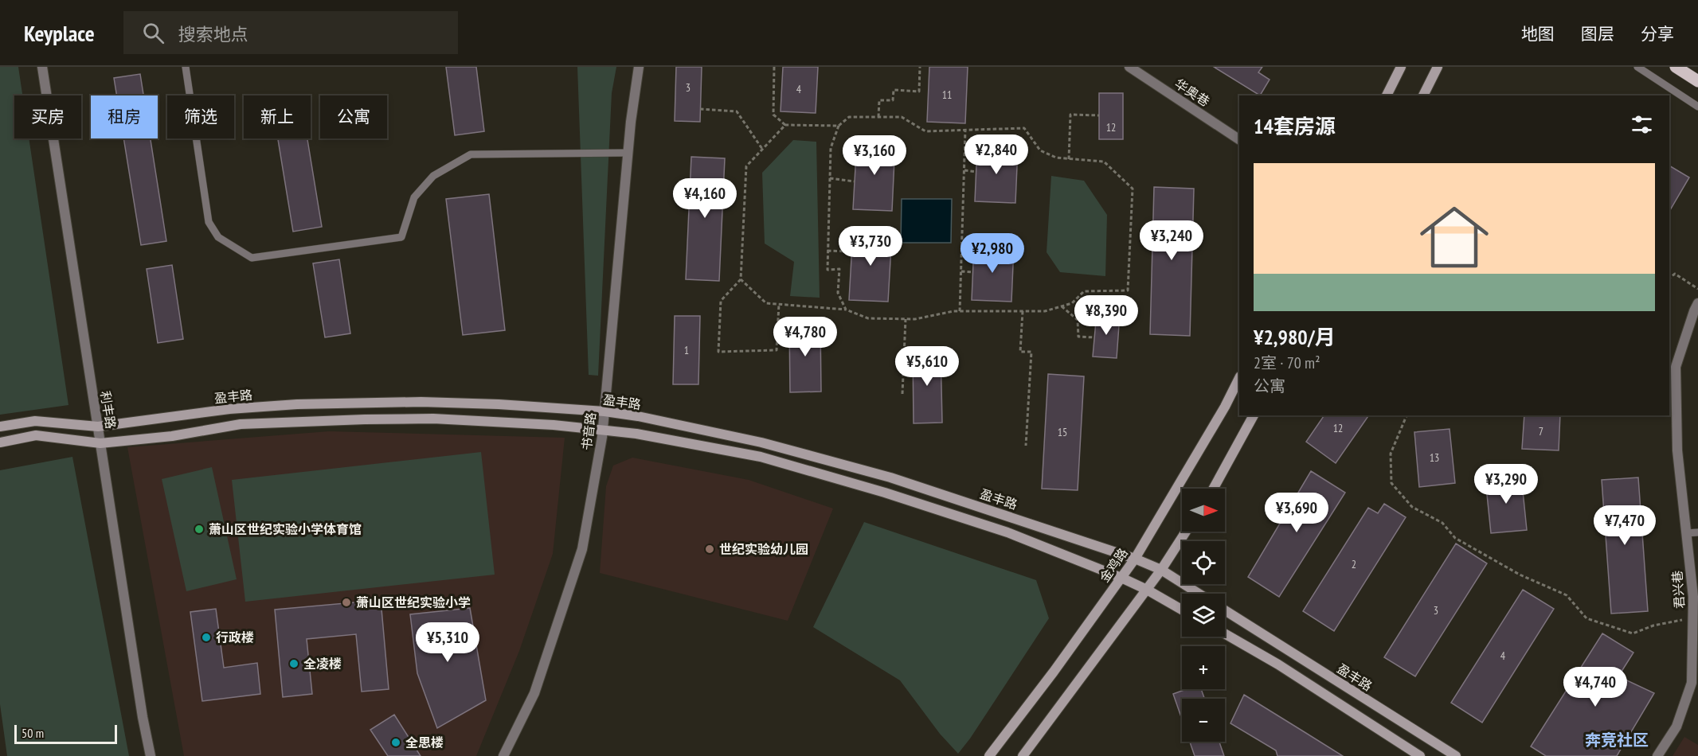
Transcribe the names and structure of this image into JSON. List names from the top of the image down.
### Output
{
  "streets": {
    "main road": ["盈丰路", "金鸡路"],
    "street": [
      "华奥巷",
      "利丰路",
      "书音路",
      "君兴巷"
    ]
  },
  "crossings": [
    ["盈丰路", "利丰路"],
    ["盈丰路", "书音路"],
    ["盈丰路", "金鸡路"]
  ],
  "districts": ["奔竞社区"],
  "places": [
    "萧山区世纪实验小学体育馆",
    "世纪实验幼儿园",
    "萧山区世纪实验小学",
    "行政楼",
    "全凌楼",
    "全思楼"
  ],
  "house_numbers": [
    "3",
    "4",
    "11",
    "12",
    "1",
    "12",
    "7",
    "15",
    "13",
    "2",
    "3",
    "4"
  ],
  "scale_bar": "50 m",
  "north": "right",
  "page": {
    "header": "Keyplace",
    "search": "搜索地点",
    "nav": ["地图", "图层", "分享"],
    "chip": [
      "买房",
      "租房",
      "筛选",
      "新上",
      "公寓"
    ],
    "heading": "14套房源",
    "price": [
      "¥2,840",
      "¥3,160",
      "¥4,160",
      "¥3,240",
      "¥3,730",
      "¥2,980",
      "¥8,390",
      "¥4,780",
      "¥5,610",
      "¥3,290",
      "¥3,690",
      "¥7,470",
      "¥5,310",
      "¥4,740"
    ],
    "list": [
      {
        "name": "¥2,980/月",
        "note": "2室 · 70 m² · 公寓"
      }
    ],
    "map_buttons": ["+", "−"],
    "scale": "50 m"
  }
}
